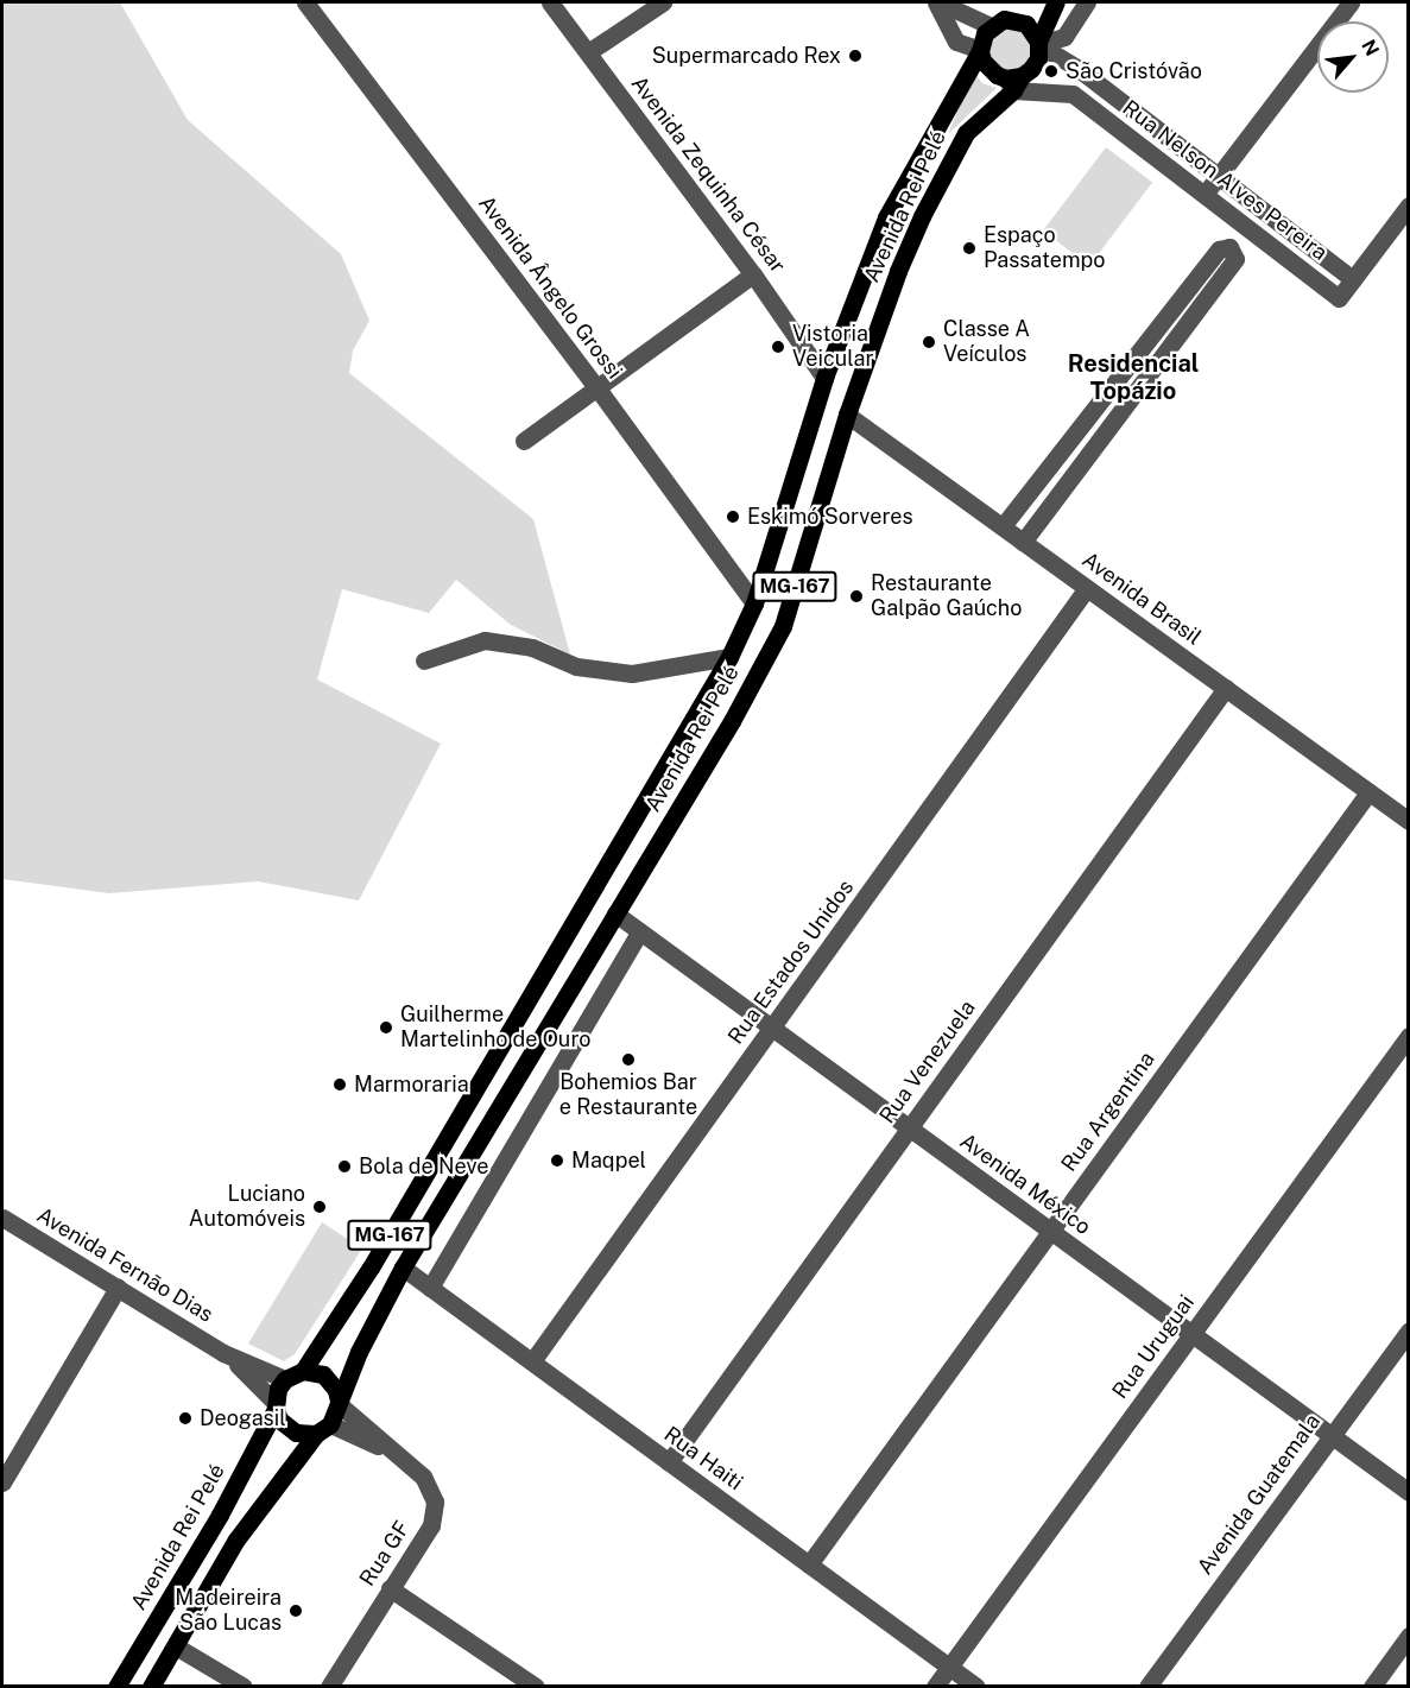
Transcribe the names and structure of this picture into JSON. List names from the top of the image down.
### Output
{
  "streets": {
    "main road": ["Avenida Rei Pelé", "MG-167"],
    "street": [
      "Avenida Zequinha César",
      "Rua Nelson Alves Pereira",
      "Avenida Ângelo Grossi",
      "Avenida Brasil",
      "Rua Estados Unidos",
      "Rua Venezuela",
      "Rua Argentina",
      "Avenida México",
      "Avenida Fernão Dias",
      "Rua Uruguai",
      "Rua Haiti",
      "Avenida Guatemala",
      "Rua GF"
    ]
  },
  "crossings": [
    ["Avenida Zequinha César", "Avenida Rei Pelé"],
    ["Rua Nelson Alves Pereira", "Avenida Rei Pelé"],
    ["Avenida Rei Pelé", "Avenida Ângelo Grossi"],
    ["Avenida Rei Pelé", "Avenida Brasil"],
    ["Avenida Rei Pelé", "Avenida México"],
    ["Avenida Rei Pelé", "Avenida Fernão Dias"],
    ["Avenida Rei Pelé", "Rua Haiti"],
    ["Avenida Rei Pelé", "Rua GF"],
    ["Avenida Brasil", "Rua Estados Unidos"],
    ["Avenida Brasil", "Rua Venezuela"],
    ["Avenida Brasil", "Rua Argentina"],
    ["Rua Estados Unidos", "Avenida México"],
    ["Rua Estados Unidos", "Rua Haiti"],
    ["Rua Venezuela", "Avenida México"],
    ["Rua Venezuela", "Rua Haiti"],
    ["Rua Argentina", "Avenida México"],
    ["Rua Argentina", "Rua Haiti"],
    ["Avenida México", "Rua Uruguai"],
    ["Avenida México", "Avenida Guatemala"],
    ["Avenida Fernão Dias", "Rua GF"],
    ["Rua Uruguai", "Rua Haiti"]
  ],
  "districts": ["Residencial Topázio"],
  "places": [
    "Supermarcado Rex",
    "São Cristóvão",
    "Espaço Passatempo",
    "Classe A Veículos",
    "Vistoria Veicular",
    "Eskimó Sorveres",
    "Restaurante Galpão Gaúcho",
    "Guilherme Martelinho de Ouro",
    "Bohemios Bar e Restaurante",
    "Marmoraria",
    "Maqpel",
    "Bola de Neve",
    "Luciano Automóveis",
    "Deogasil",
    "Madeireira São Lucas"
  ],
  "north": "top right"
}
